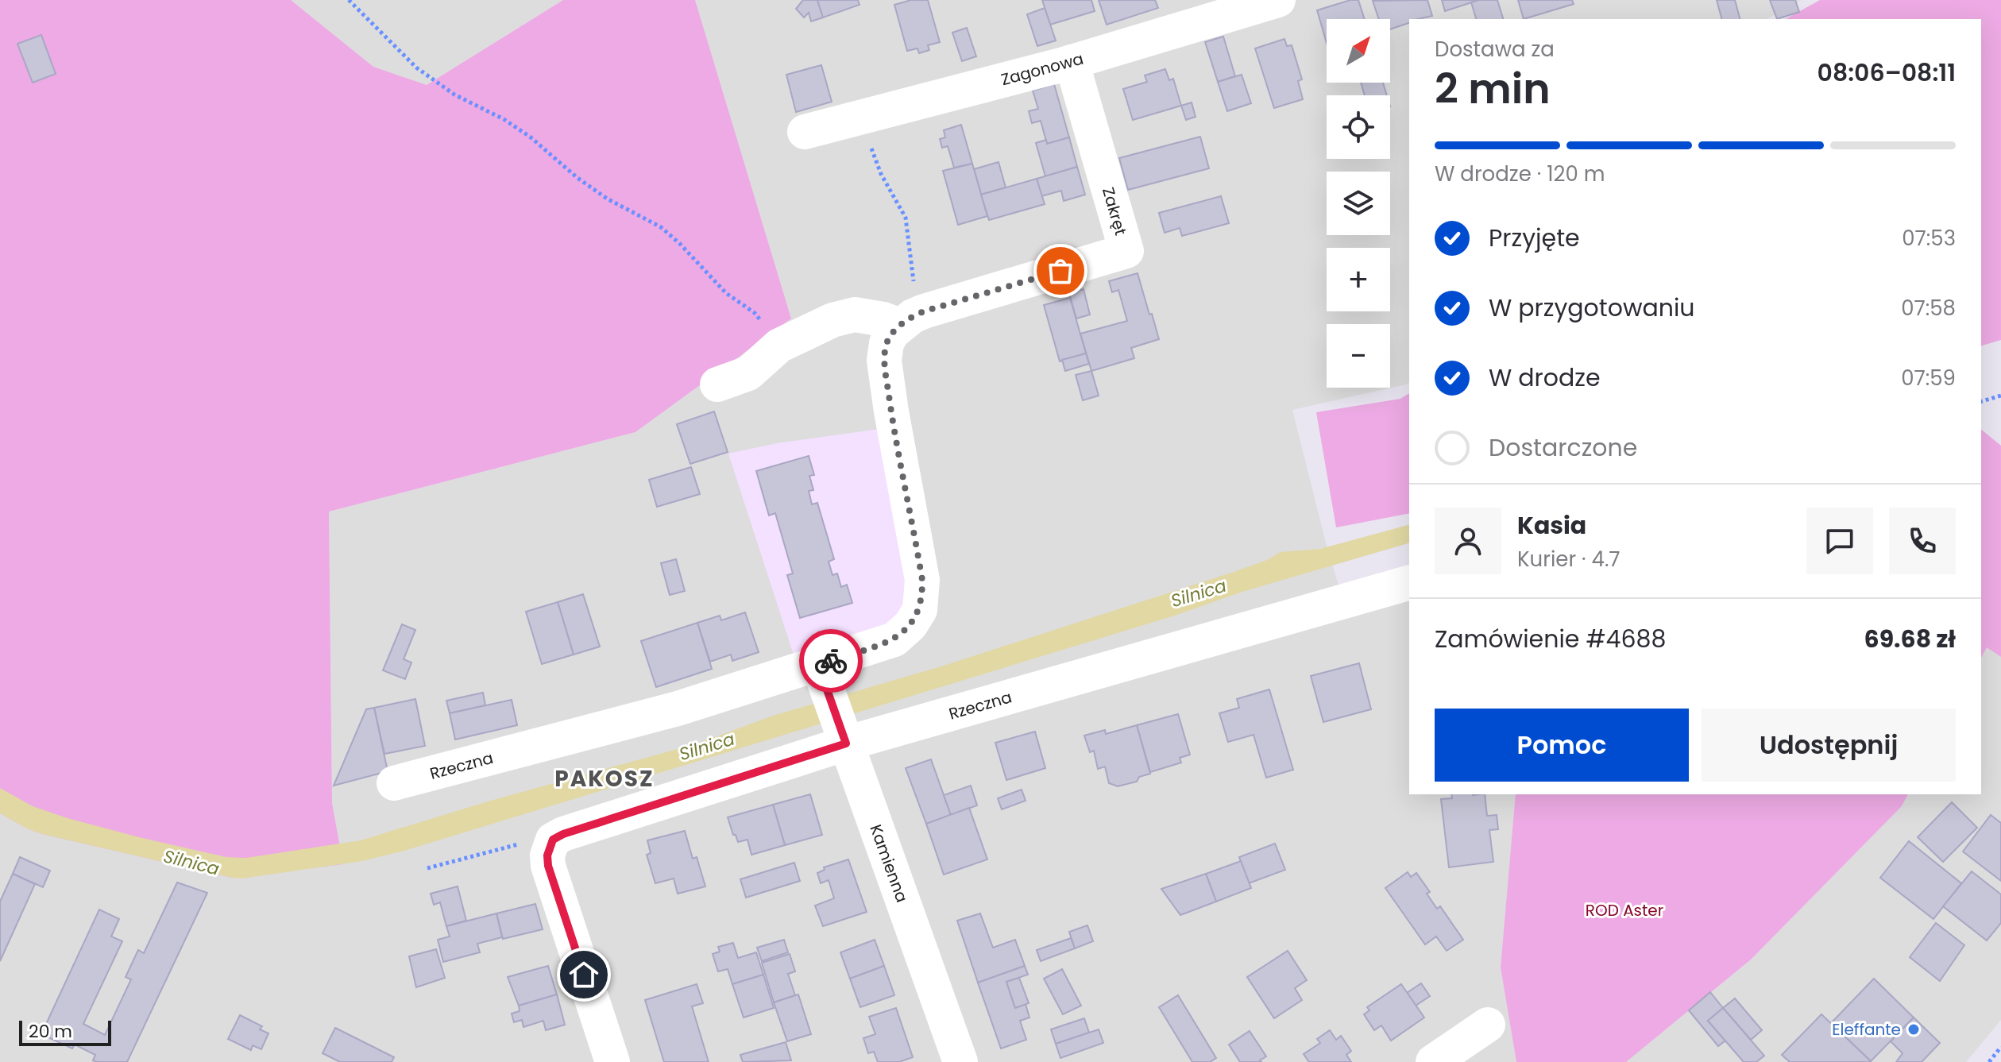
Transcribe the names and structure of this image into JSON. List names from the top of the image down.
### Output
{
  "streets": {
    "street": [
      "Zagonowa",
      "Zakręt",
      "Rzeczna",
      "Kamienna"
    ]
  },
  "crossings": [
    ["Zagonowa", "Zakręt"],
    ["Zakręt", "Rzeczna"],
    ["Rzeczna", "Kamienna"]
  ],
  "districts": ["PAKOSZ"],
  "water": ["Silnica"],
  "parks": ["ROD Aster"],
  "places": ["Eleffante"],
  "scale_bar": "20 m",
  "north": "top right",
  "page": {
    "map_buttons": ["+", "−"],
    "heading": ["2 min", "Dostawa za", "08:06–08:11"],
    "panel": [
      "Kasia",
      "Kurier · 4.7",
      "Zamówienie #4688",
      "69.68 zł"
    ],
    "bar": "W drodze · 120 m",
    "list": [
      ["Przyjęte", "07:53"],
      ["W przygotowaniu", "07:58"],
      ["W drodze", "07:59"],
      "Dostarczone"
    ],
    "buttons": ["Pomoc", "Udostępnij"],
    "scale": "20 m"
  }
}
